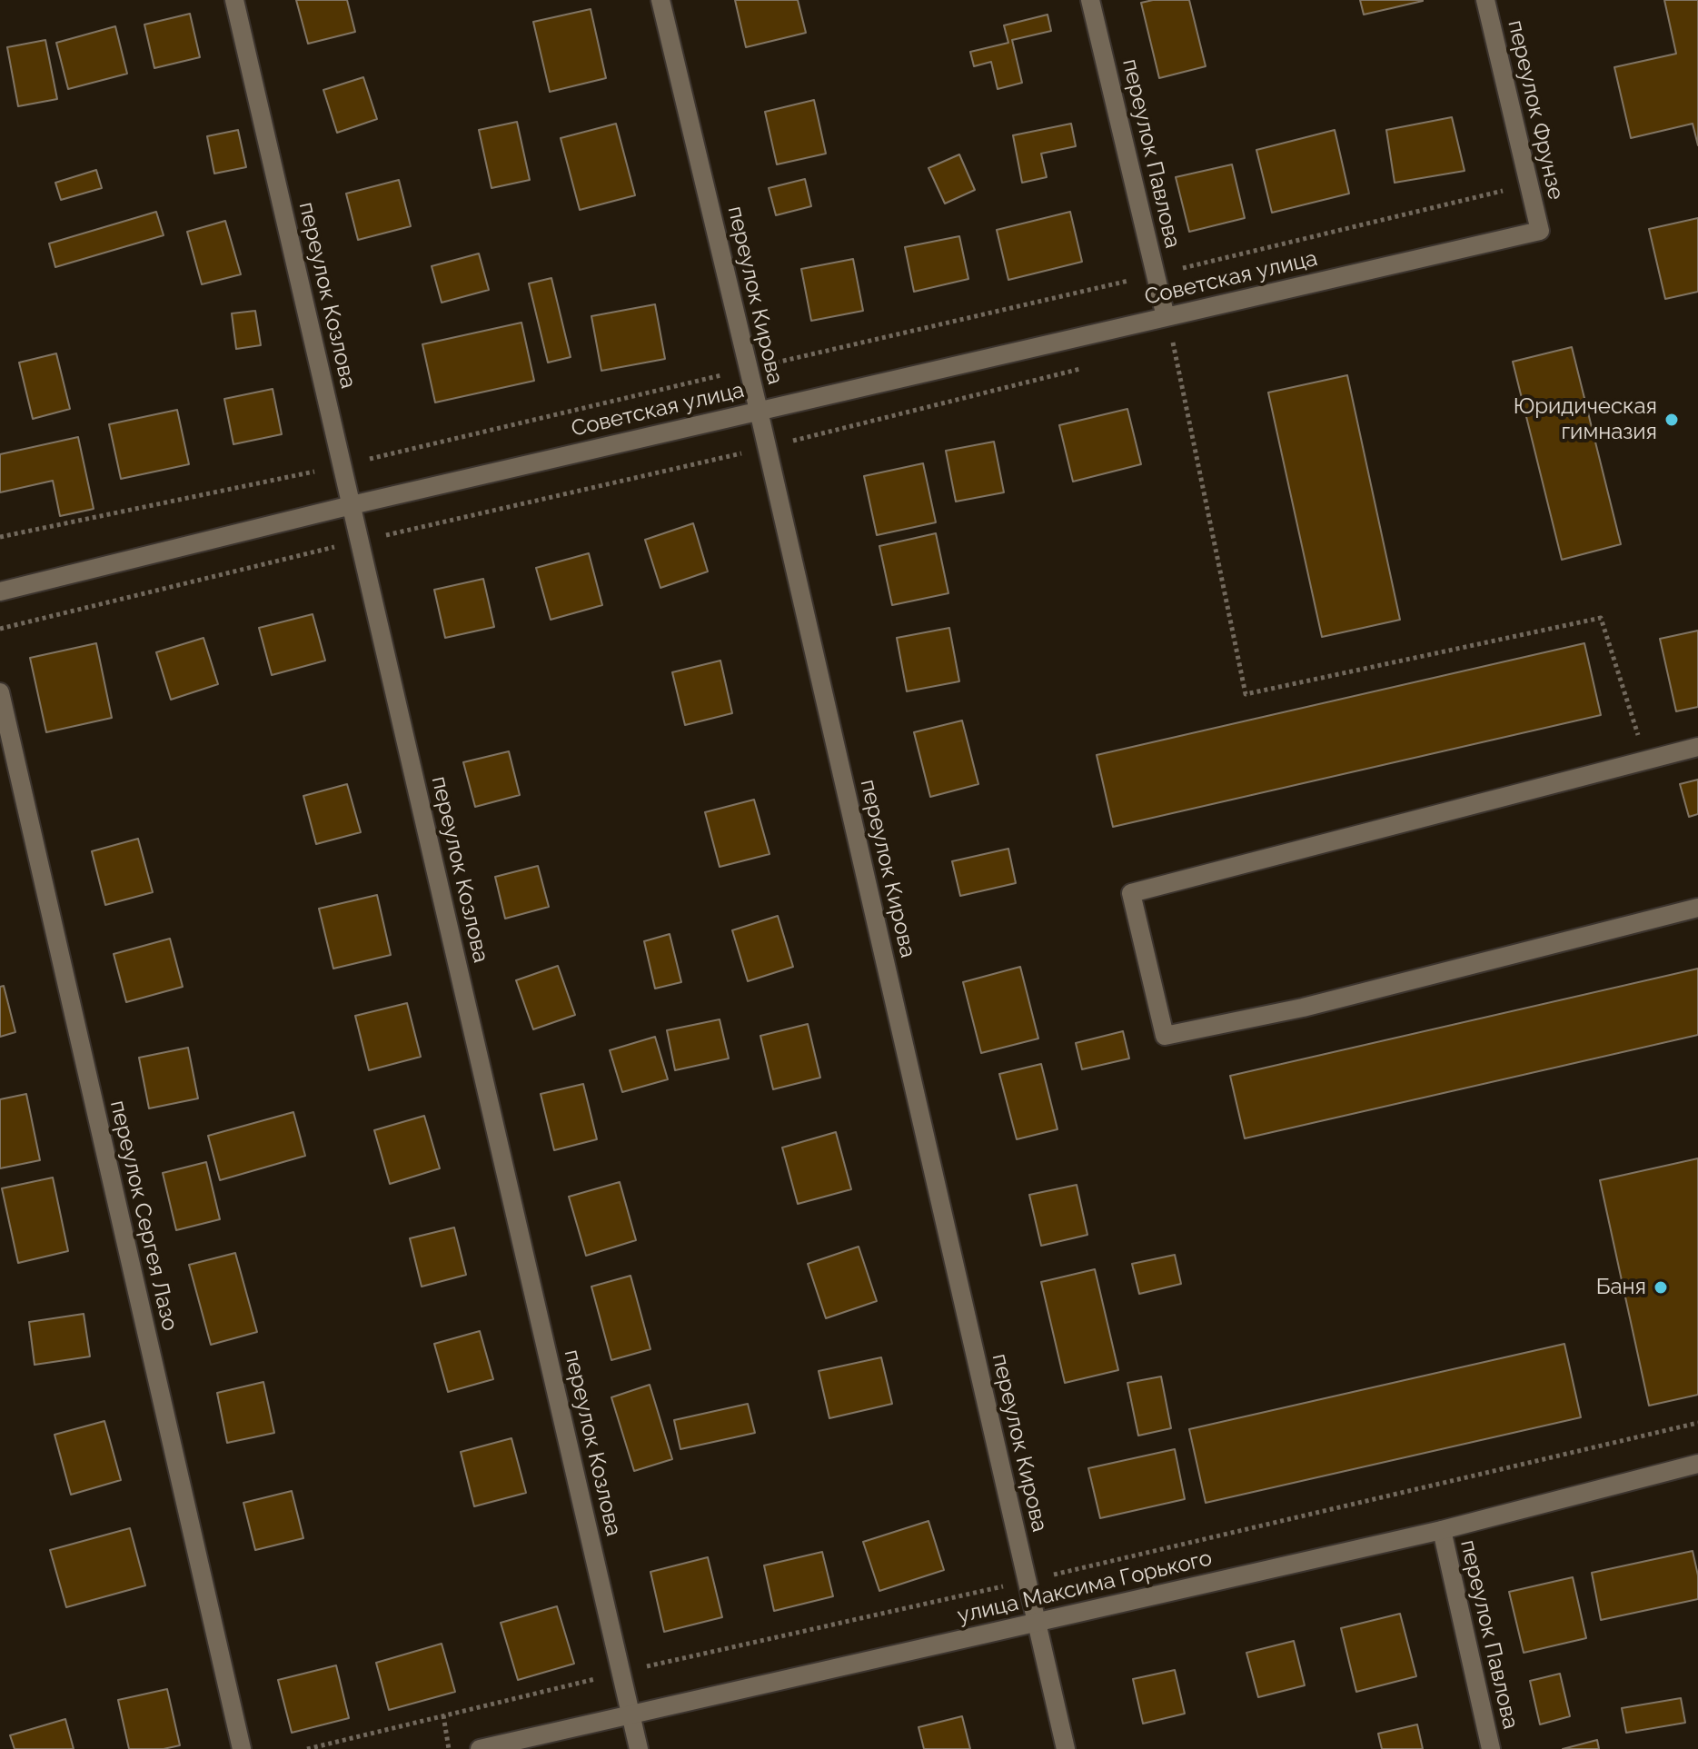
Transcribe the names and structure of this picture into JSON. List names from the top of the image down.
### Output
{
  "streets": {
    "street": [
      "переулок Фрунзе",
      "переулок Павлова",
      "Советская улица",
      "переулок Козлова",
      "переулок Кирова",
      "переулок Сергея Лазо",
      "улица Максима Горького"
    ]
  },
  "crossings": [
    ["переулок Фрунзе", "Советская улица"],
    ["переулок Павлова", "Советская улица"],
    ["переулок Павлова", "улица Максима Горького"],
    ["Советская улица", "переулок Козлова"],
    ["Советская улица", "переулок Кирова"],
    ["переулок Козлова", "улица Максима Горького"],
    ["переулок Кирова", "улица Максима Горького"]
  ],
  "places": ["Юридическая гимназия", "Баня"]
}
